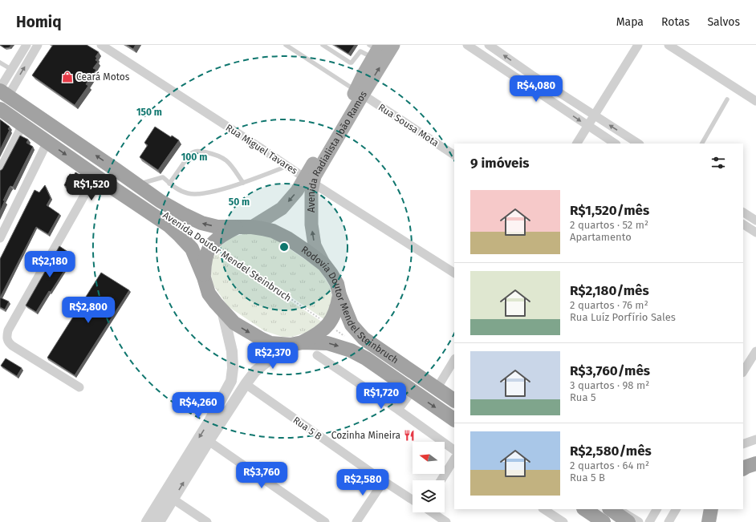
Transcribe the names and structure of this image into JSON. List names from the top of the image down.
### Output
{
  "streets": {
    "highway": ["Avenida Doutor Mendel Steinbruch", "Rodovia Doutor Mendel Steinbruch"],
    "main road": ["Avenida Radialista João Ramos"],
    "street": ["Rua Sousa Mota", "Rua Miguel Tavares", "Rua 5 B"]
  },
  "crossings": [
    ["Rua Sousa Mota", "Avenida Radialista João Ramos"],
    ["Rua Miguel Tavares", "Avenida Radialista João Ramos"],
    ["Avenida Radialista João Ramos", "Avenida Doutor Mendel Steinbruch"],
    ["Avenida Radialista João Ramos", "Rodovia Doutor Mendel Steinbruch"],
    ["Avenida Doutor Mendel Steinbruch", "Rodovia Doutor Mendel Steinbruch"]
  ],
  "places": {
    "shop": ["Ceará Motos"],
    "restaurant": ["Cozinha Mineira"]
  },
  "north": "left",
  "page": {
    "header": "Homiq",
    "nav": ["Mapa", "Rotas", "Salvos"],
    "price": [
      "R$4,080",
      "R$1,520",
      "R$2,180",
      "R$2,800",
      "R$2,370",
      "R$1,720",
      "R$4,260",
      "R$3,760",
      "R$2,580"
    ],
    "heading": "9 imóveis",
    "list": [
      {
        "name": "R$1,520/mês",
        "note": "2 quartos · 52 m² · Apartamento"
      },
      {
        "name": "R$2,180/mês",
        "note": "2 quartos · 76 m² · Rua Luíz Porfírio Sales"
      },
      {
        "name": "R$3,760/mês",
        "note": "3 quartos · 98 m² · Rua 5"
      },
      {
        "name": "R$2,580/mês",
        "note": "2 quartos · 64 m² · Rua 5 B"
      }
    ]
  },
  "rings": ["150 m", "100 m", "50 m"]
}
